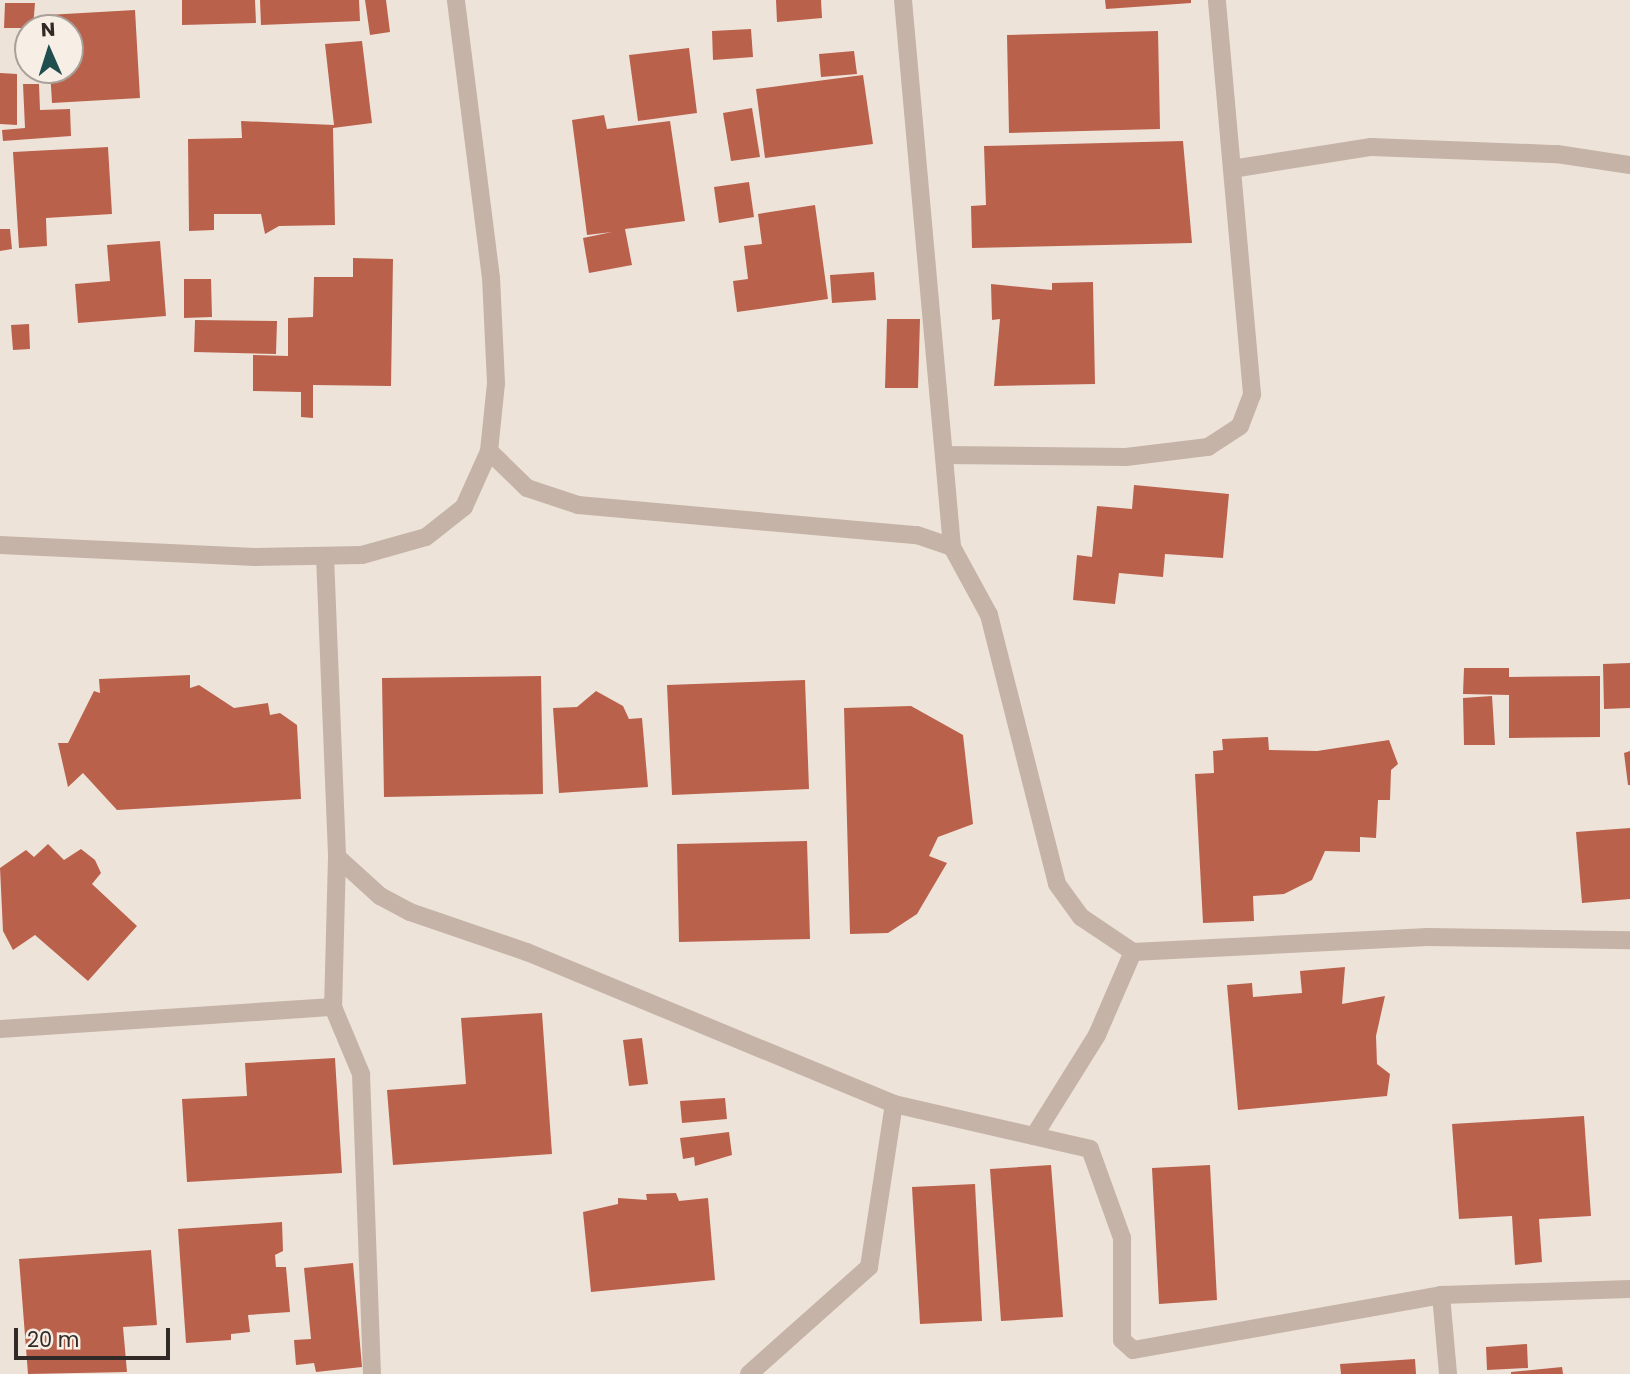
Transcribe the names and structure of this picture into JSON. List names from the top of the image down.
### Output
{
  "scale_bar": "20 m",
  "north": "top"
}
